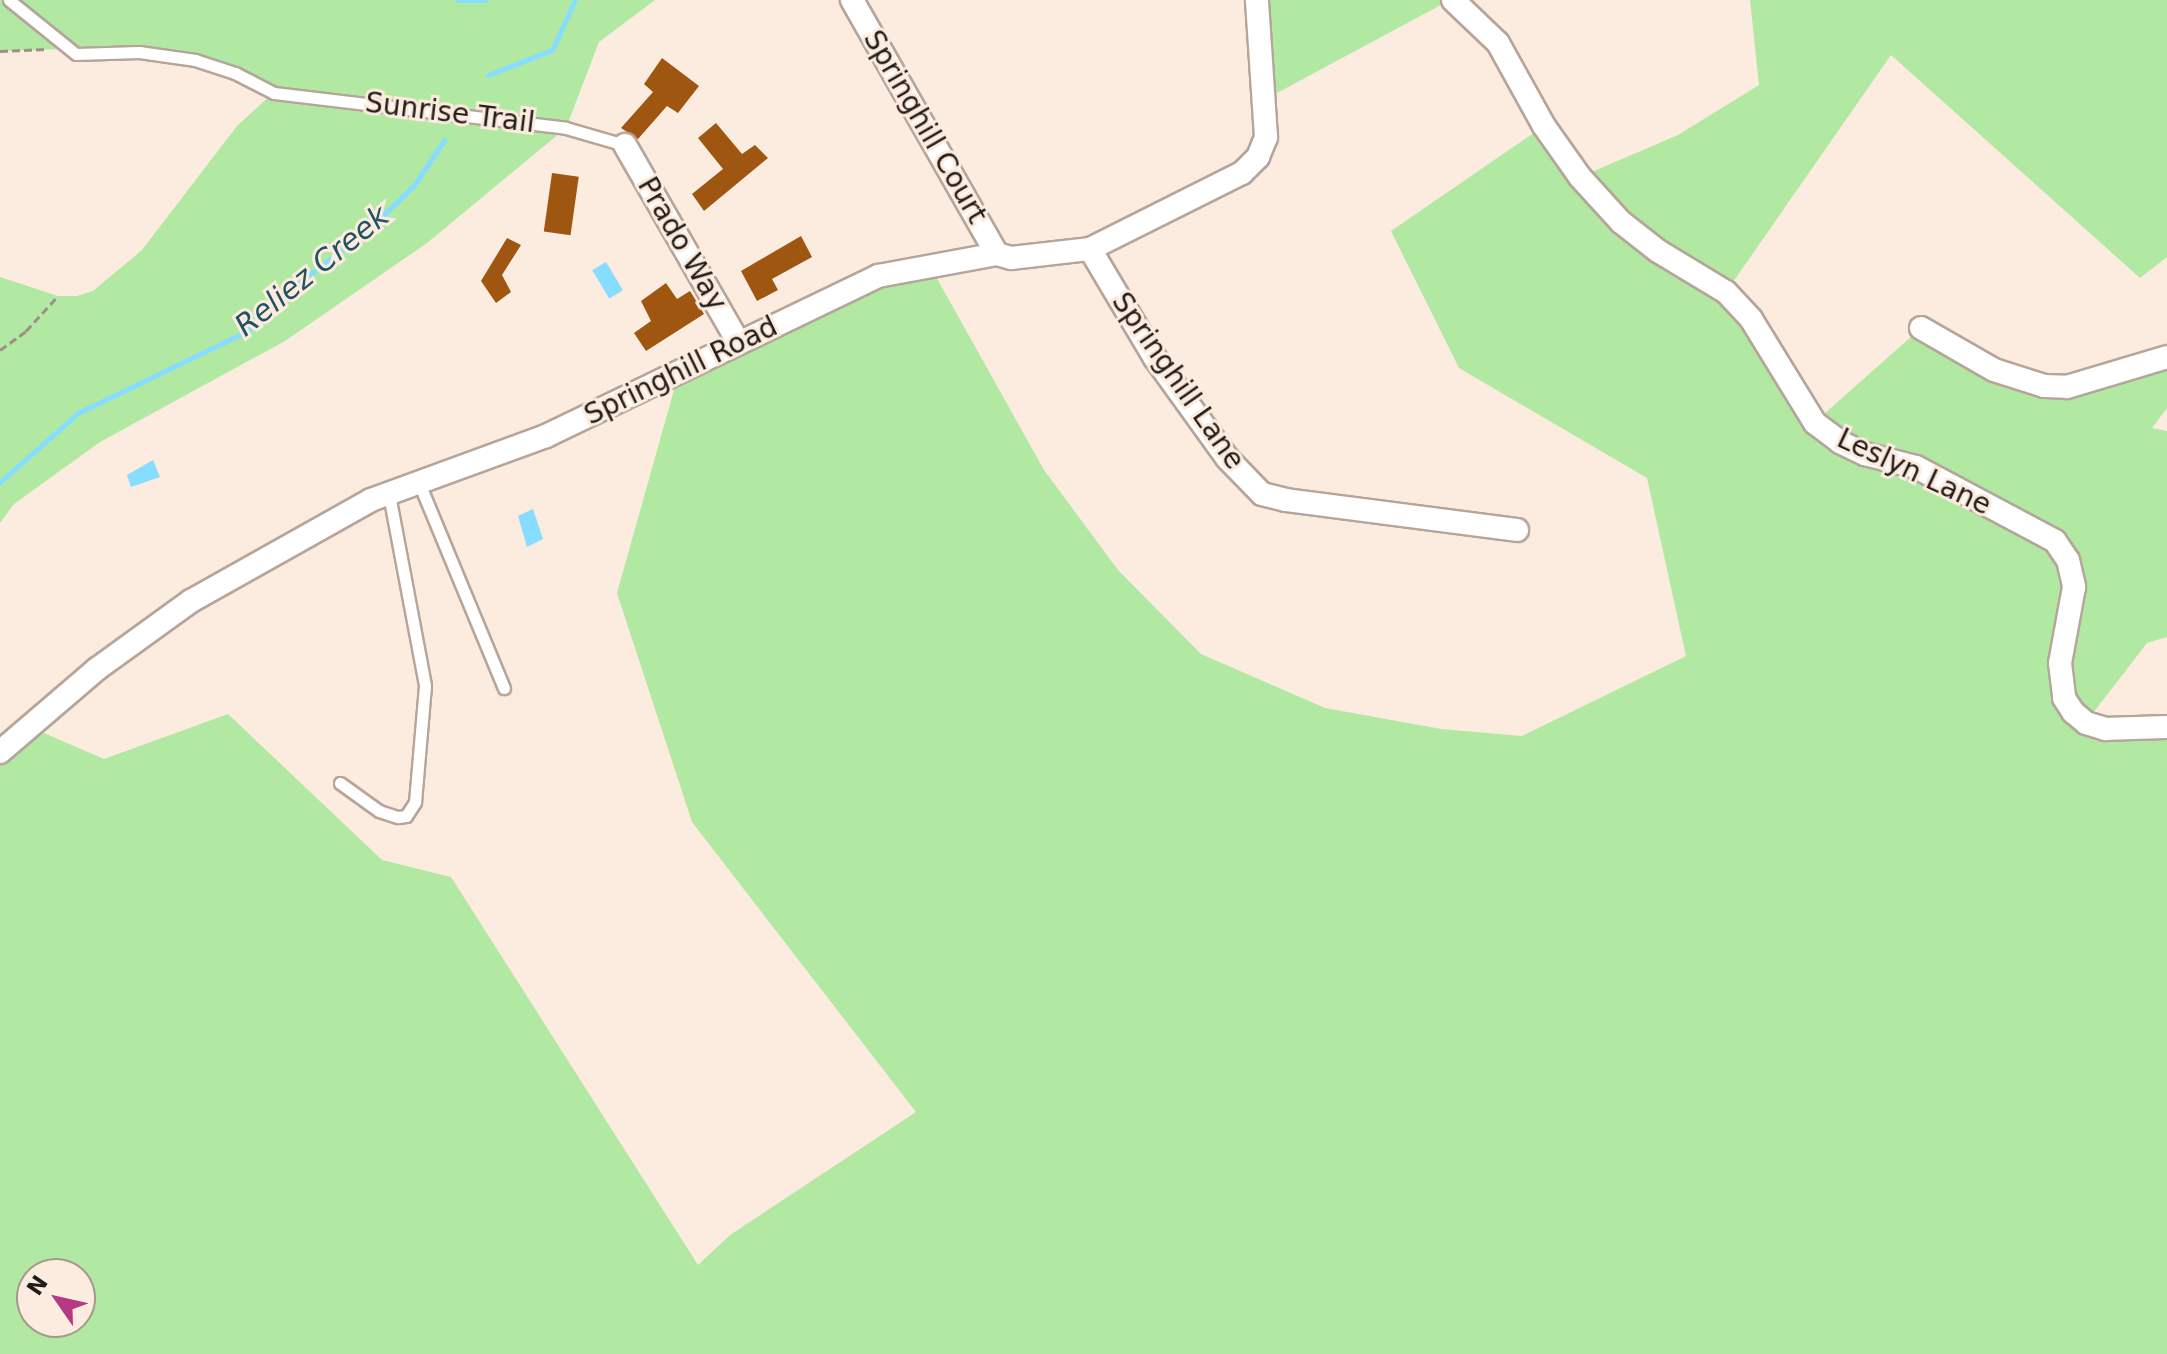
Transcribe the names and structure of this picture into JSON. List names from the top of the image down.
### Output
{
  "streets": {
    "street": [
      "Springhill Court",
      "Prado Way",
      "Springhill Road",
      "Springhill Lane",
      "Leslyn Lane"
    ],
    "lane": ["Sunrise Trail"]
  },
  "crossings": [
    ["Sunrise Trail", "Prado Way"],
    ["Springhill Court", "Springhill Road"],
    ["Prado Way", "Springhill Road"],
    ["Springhill Road", "Springhill Lane"]
  ],
  "water": ["Reliez Creek"],
  "north": "top left"
}
